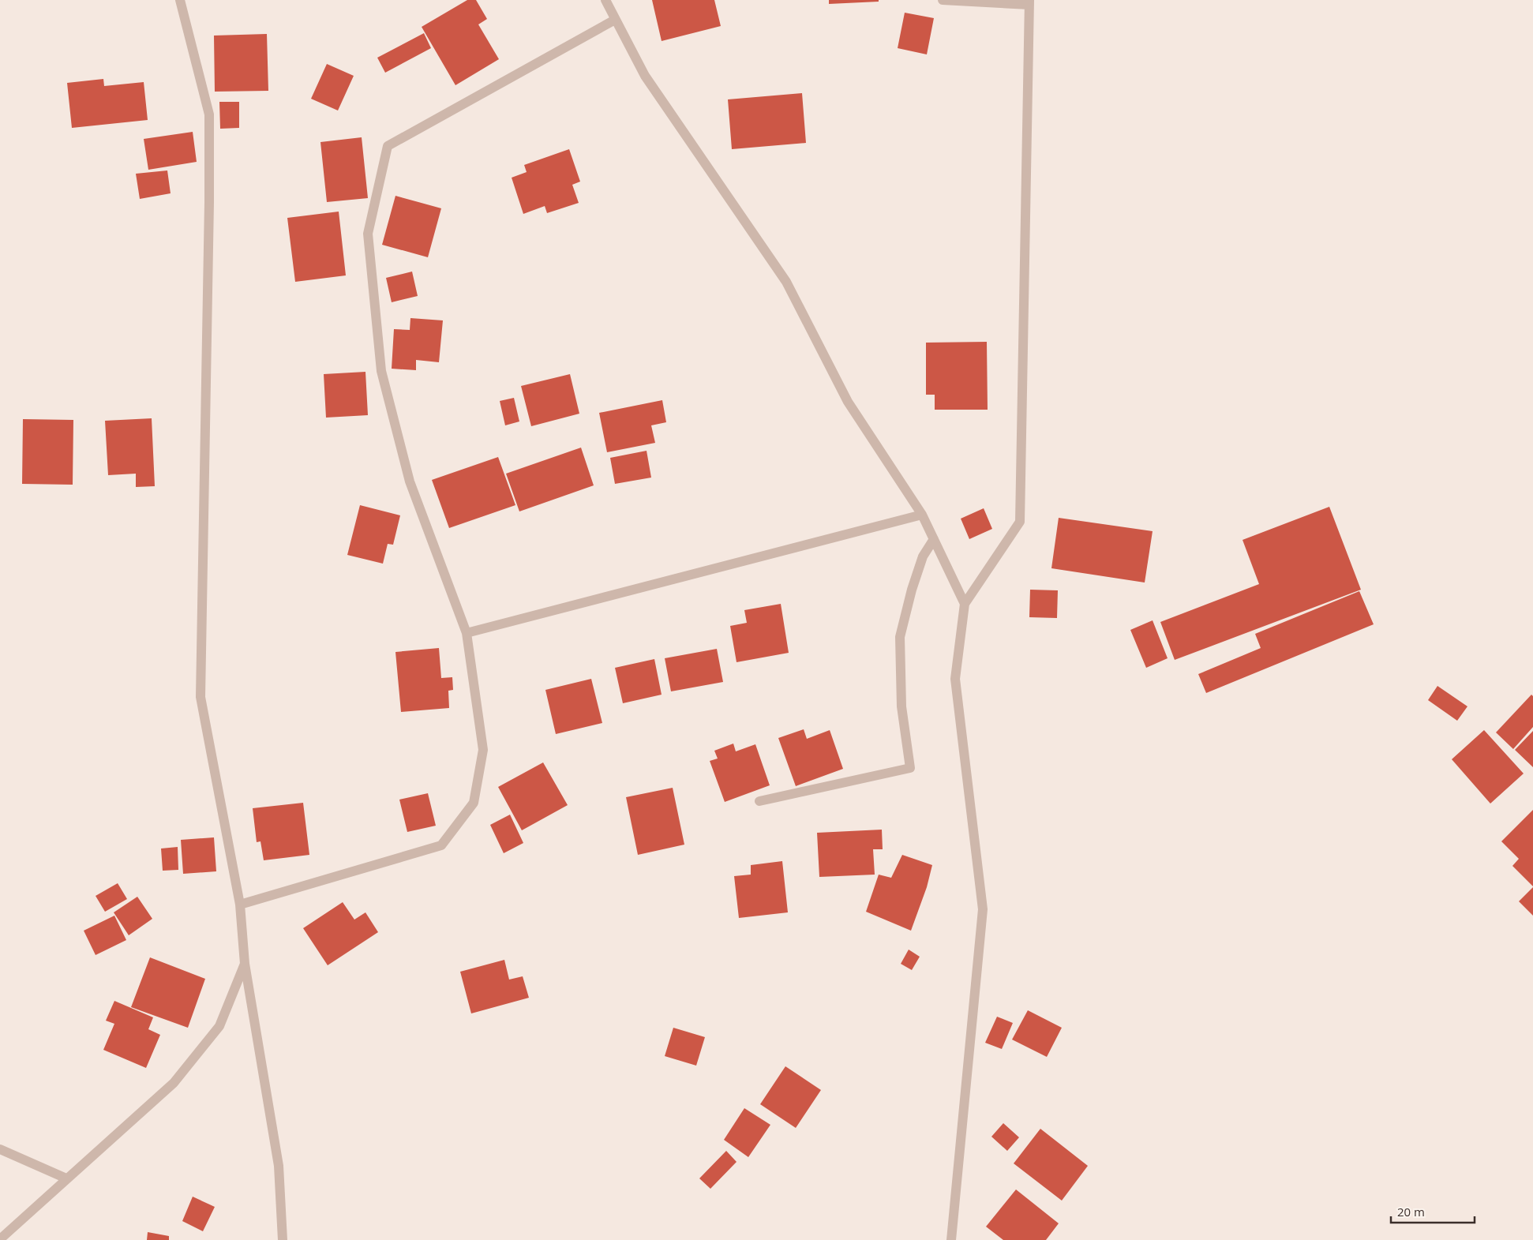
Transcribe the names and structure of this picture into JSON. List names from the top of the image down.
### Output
{
  "scale_bar": "20 m"
}
